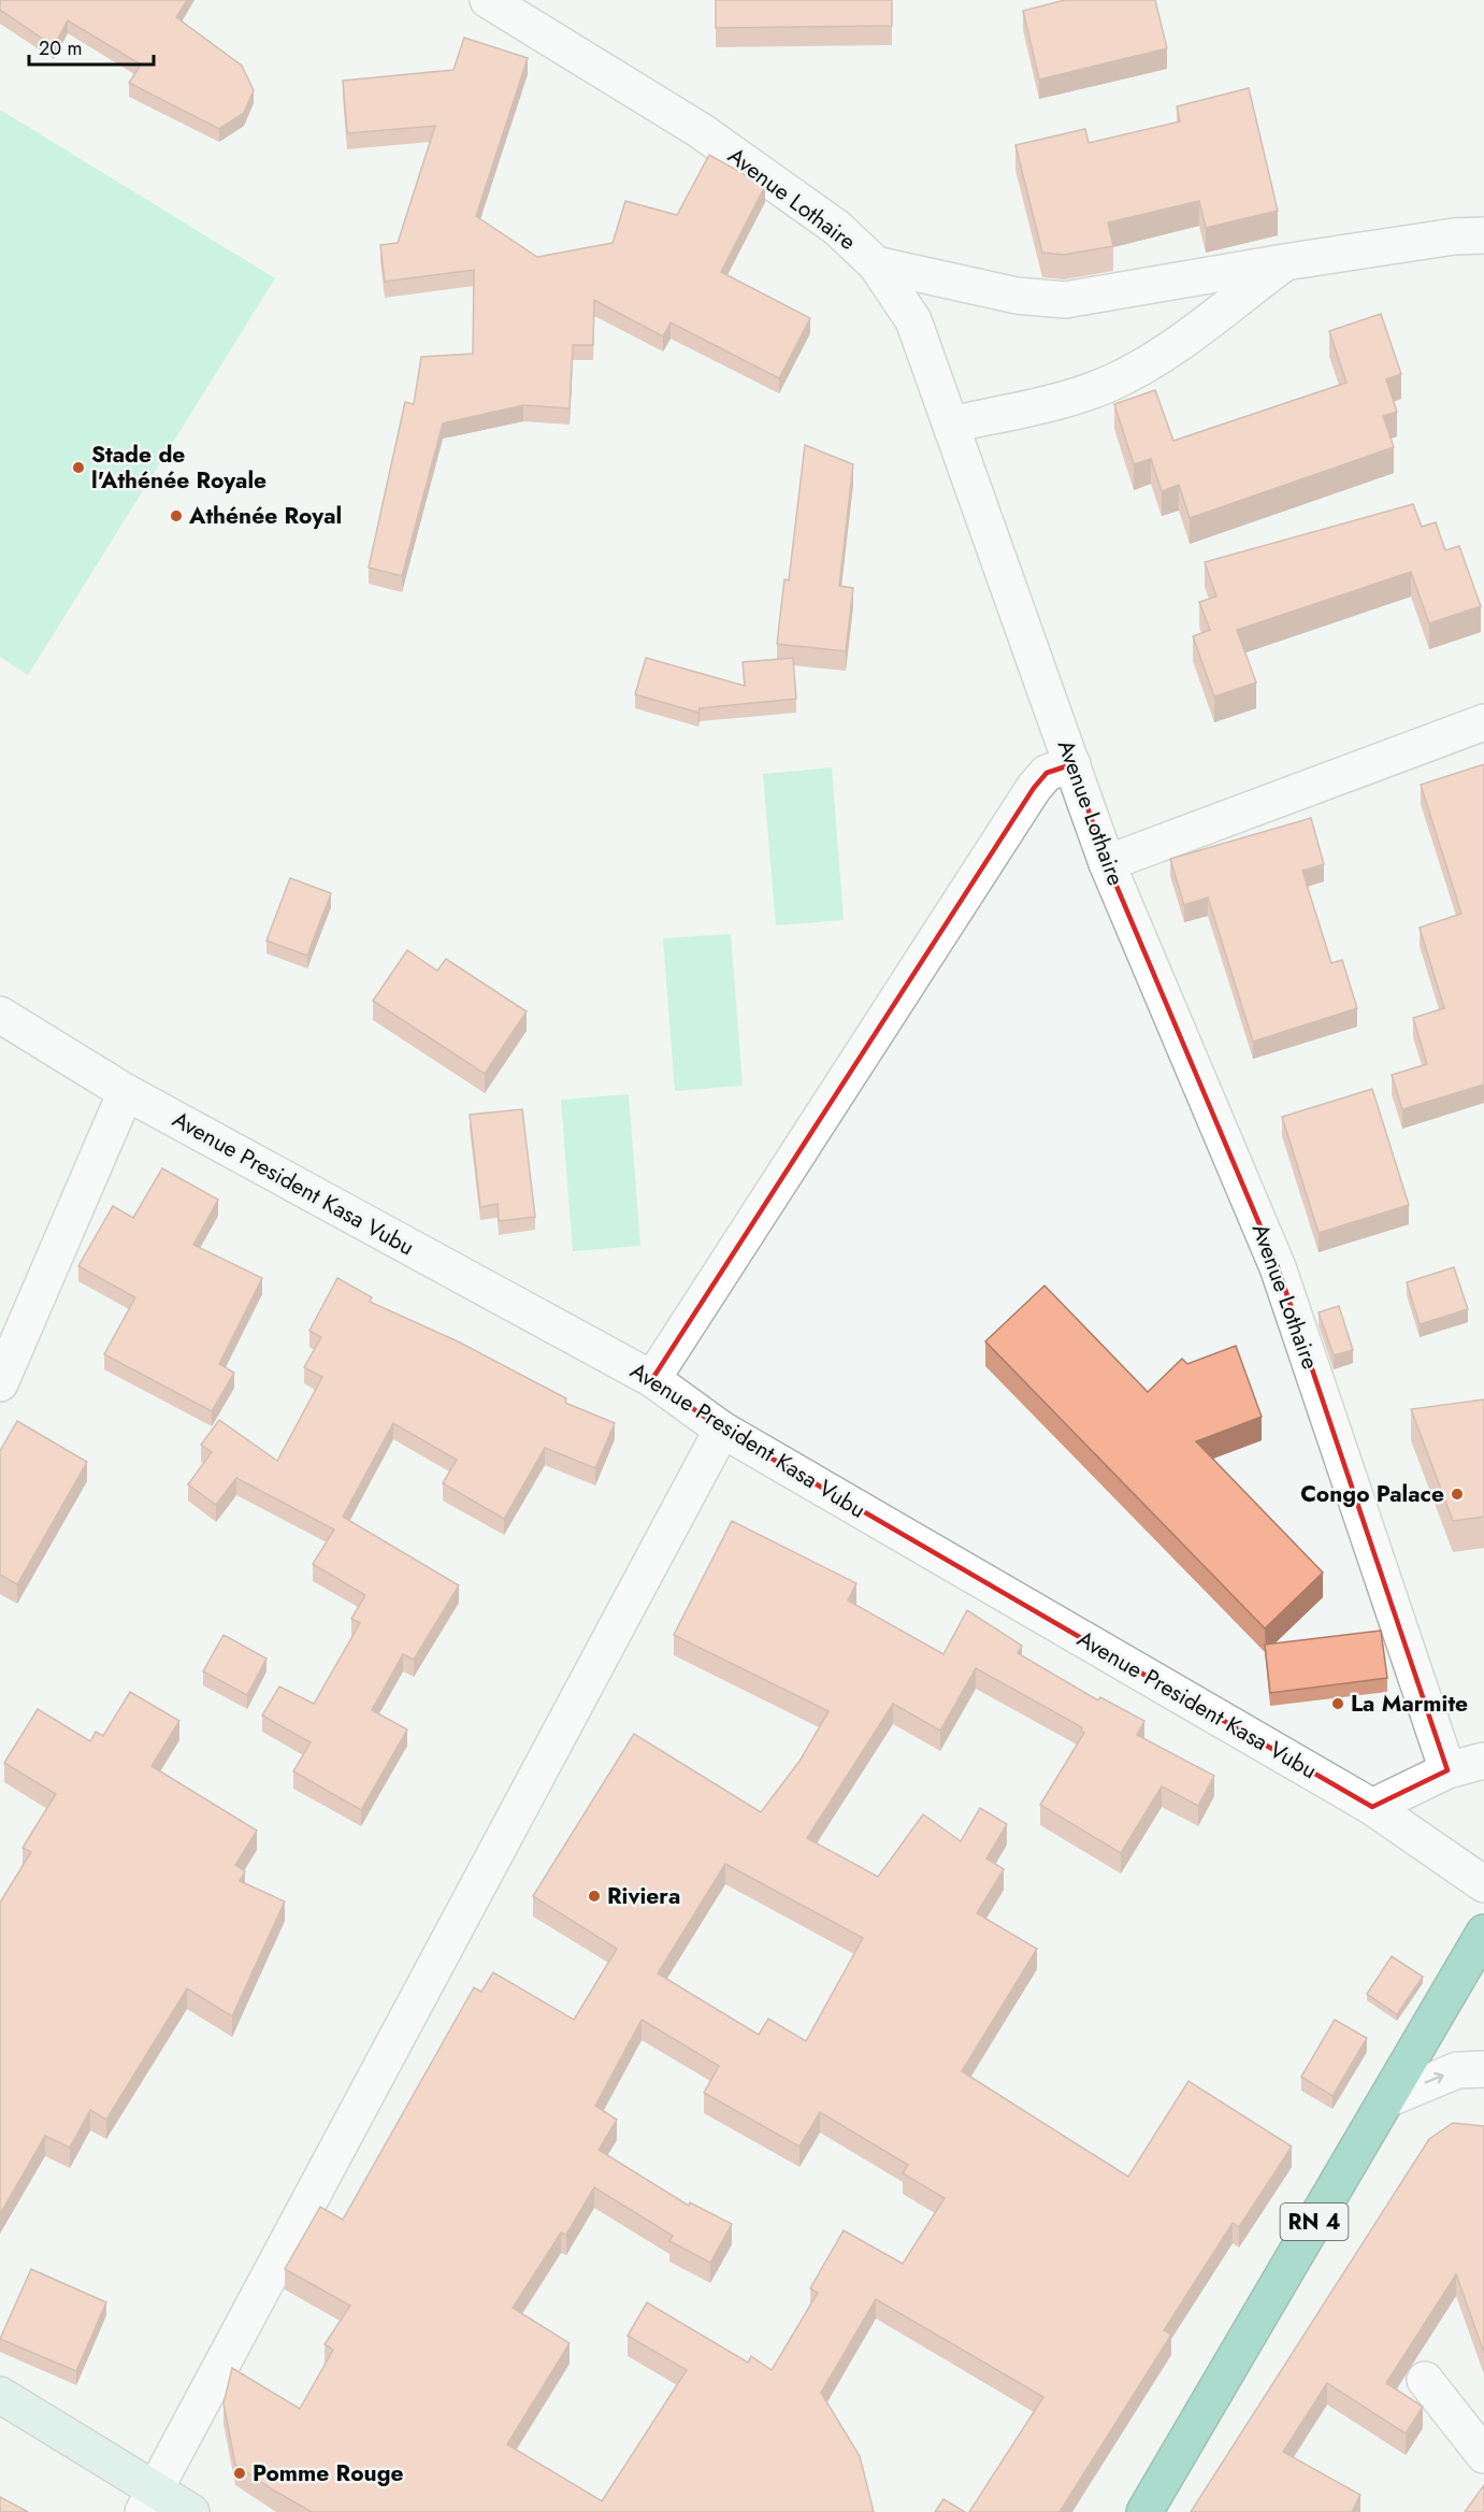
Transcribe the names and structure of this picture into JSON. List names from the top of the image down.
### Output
{
  "streets": {
    "highway": ["RN 4"],
    "street": ["Avenue Lothaire", "Avenue President Kasa Vubu"]
  },
  "places": [
    "Stade de l'Athénée Royale",
    "Athénée Royal",
    "Congo Palace",
    "La Marmite",
    "Riviera",
    "Pomme Rouge"
  ],
  "scale_bar": "20 m"
}
